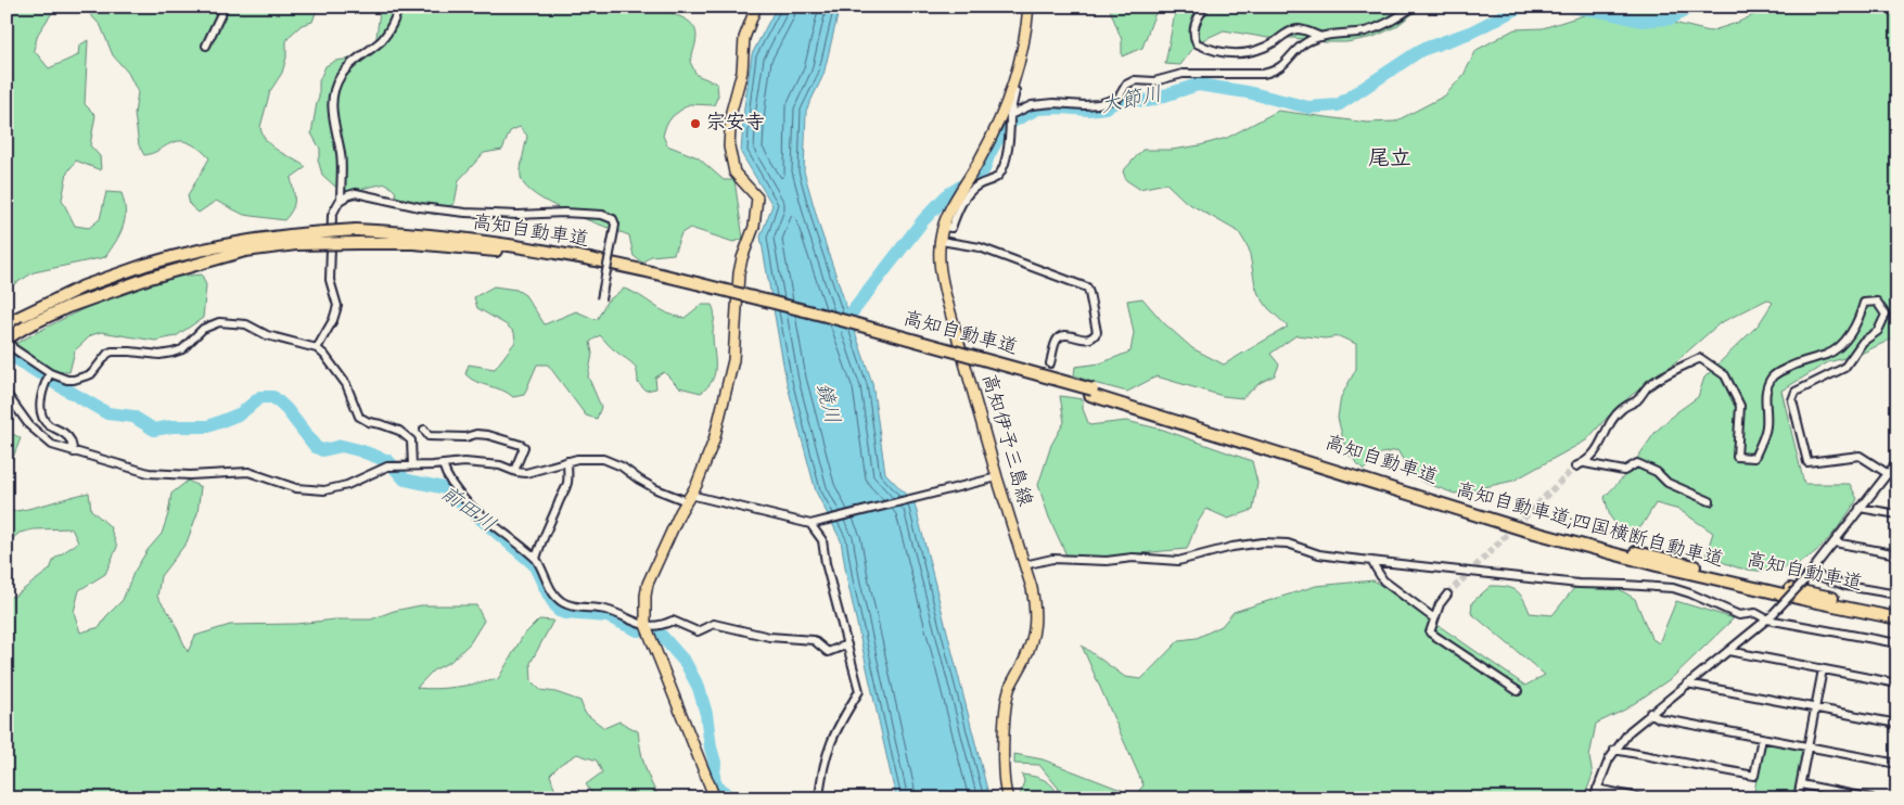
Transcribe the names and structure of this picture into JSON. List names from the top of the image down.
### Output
{
  "streets": {
    "highway": ["高知自動車道", "高知自動車道;四国横断自動車道"],
    "main road": ["高知伊予三島線"]
  },
  "crossings": [
    ["高知自動車道", "高知自動車道;四国横断自動車道"]
  ],
  "districts": ["尾立"],
  "water": ["大節川", "鏡川", "前田川"],
  "places": ["宗安寺"]
}
